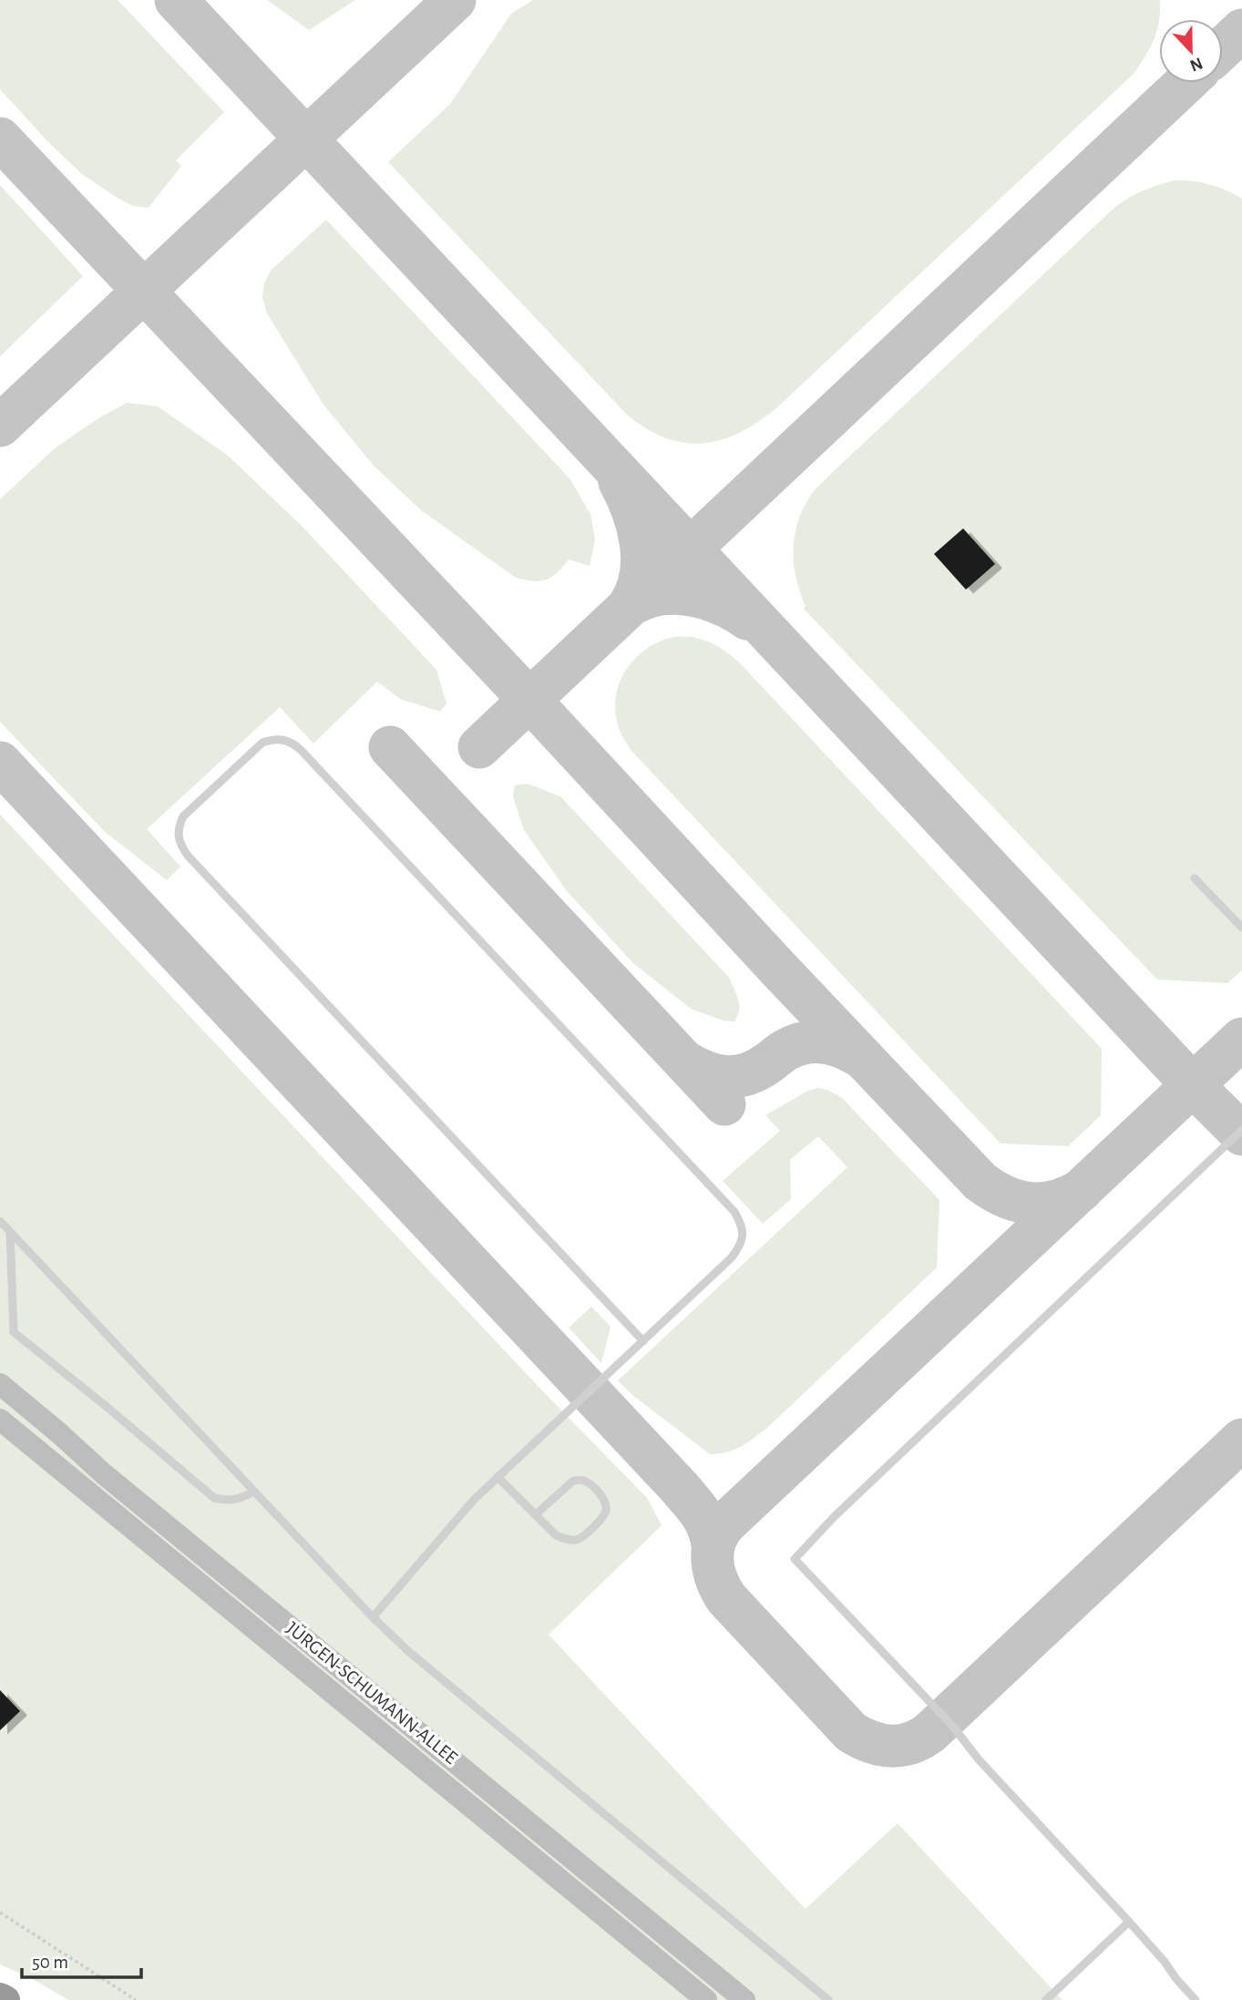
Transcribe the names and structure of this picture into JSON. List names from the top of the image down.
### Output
{
  "streets": {
    "street": ["JÜRGEN-SCHUMANN-ALLEE"]
  },
  "scale_bar": "50 m",
  "north": "bottom"
}
